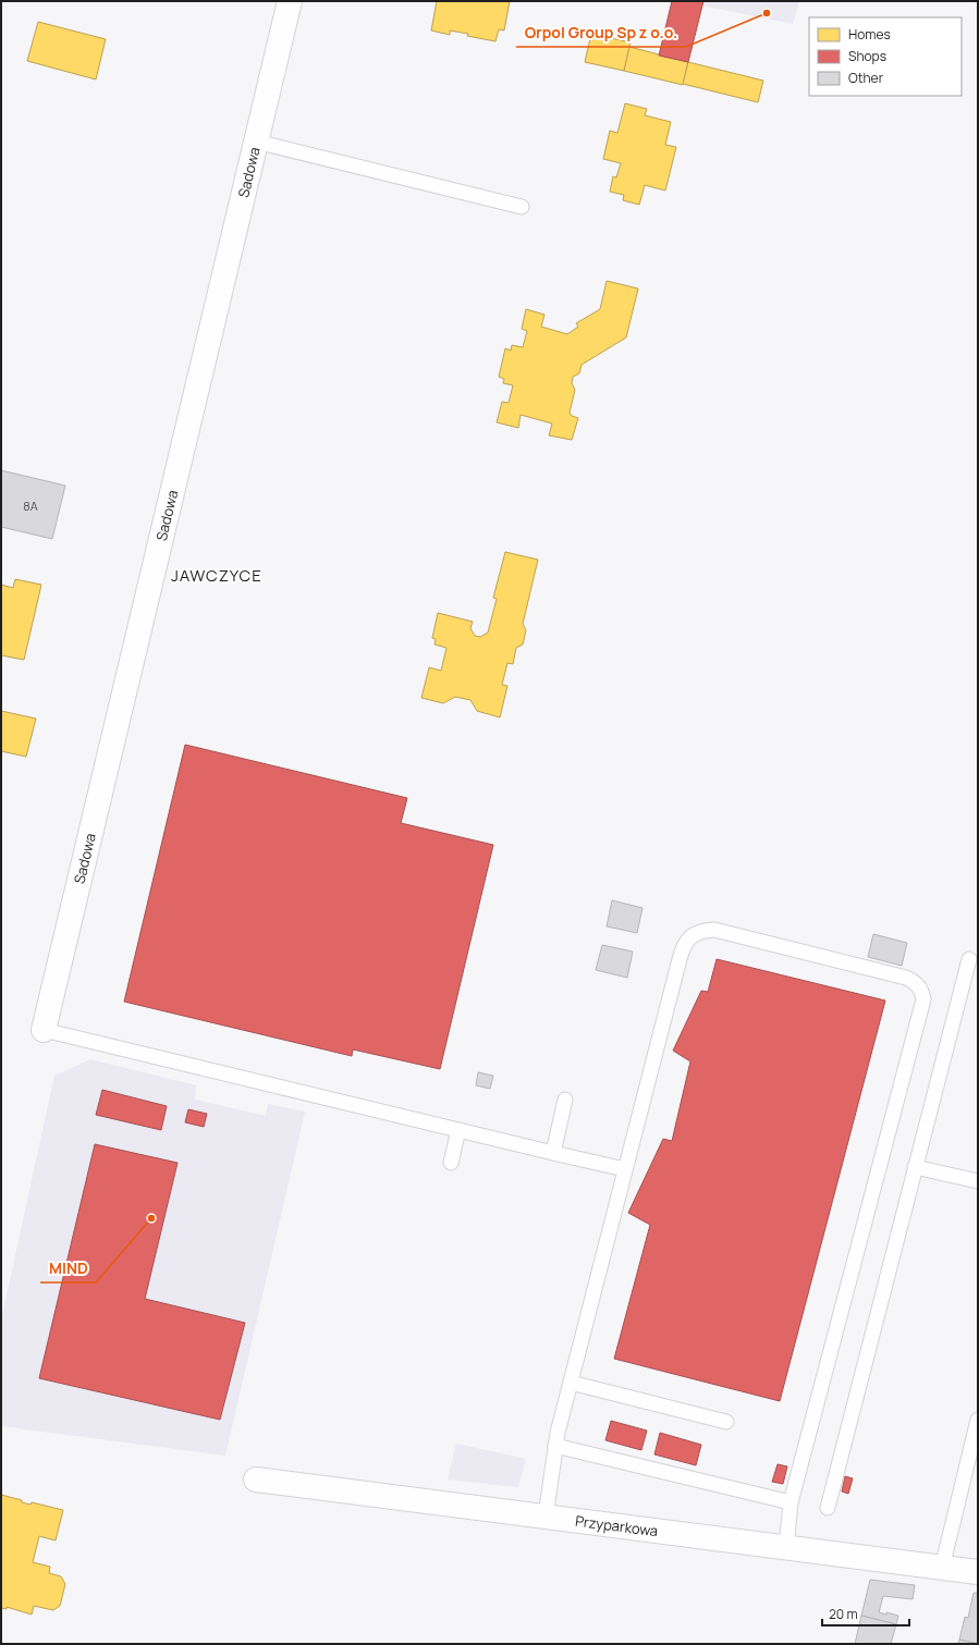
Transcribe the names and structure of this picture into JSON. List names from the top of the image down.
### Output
{
  "streets": {
    "street": ["Sadowa", "Przyparkowa"]
  },
  "districts": ["JAWCZYCE"],
  "places": ["Orpol Group Sp z o.o.", "MIND"],
  "house_numbers": ["8A"],
  "legend": ["Homes", "Shops", "Other"],
  "scale_bar": "20 m"
}
